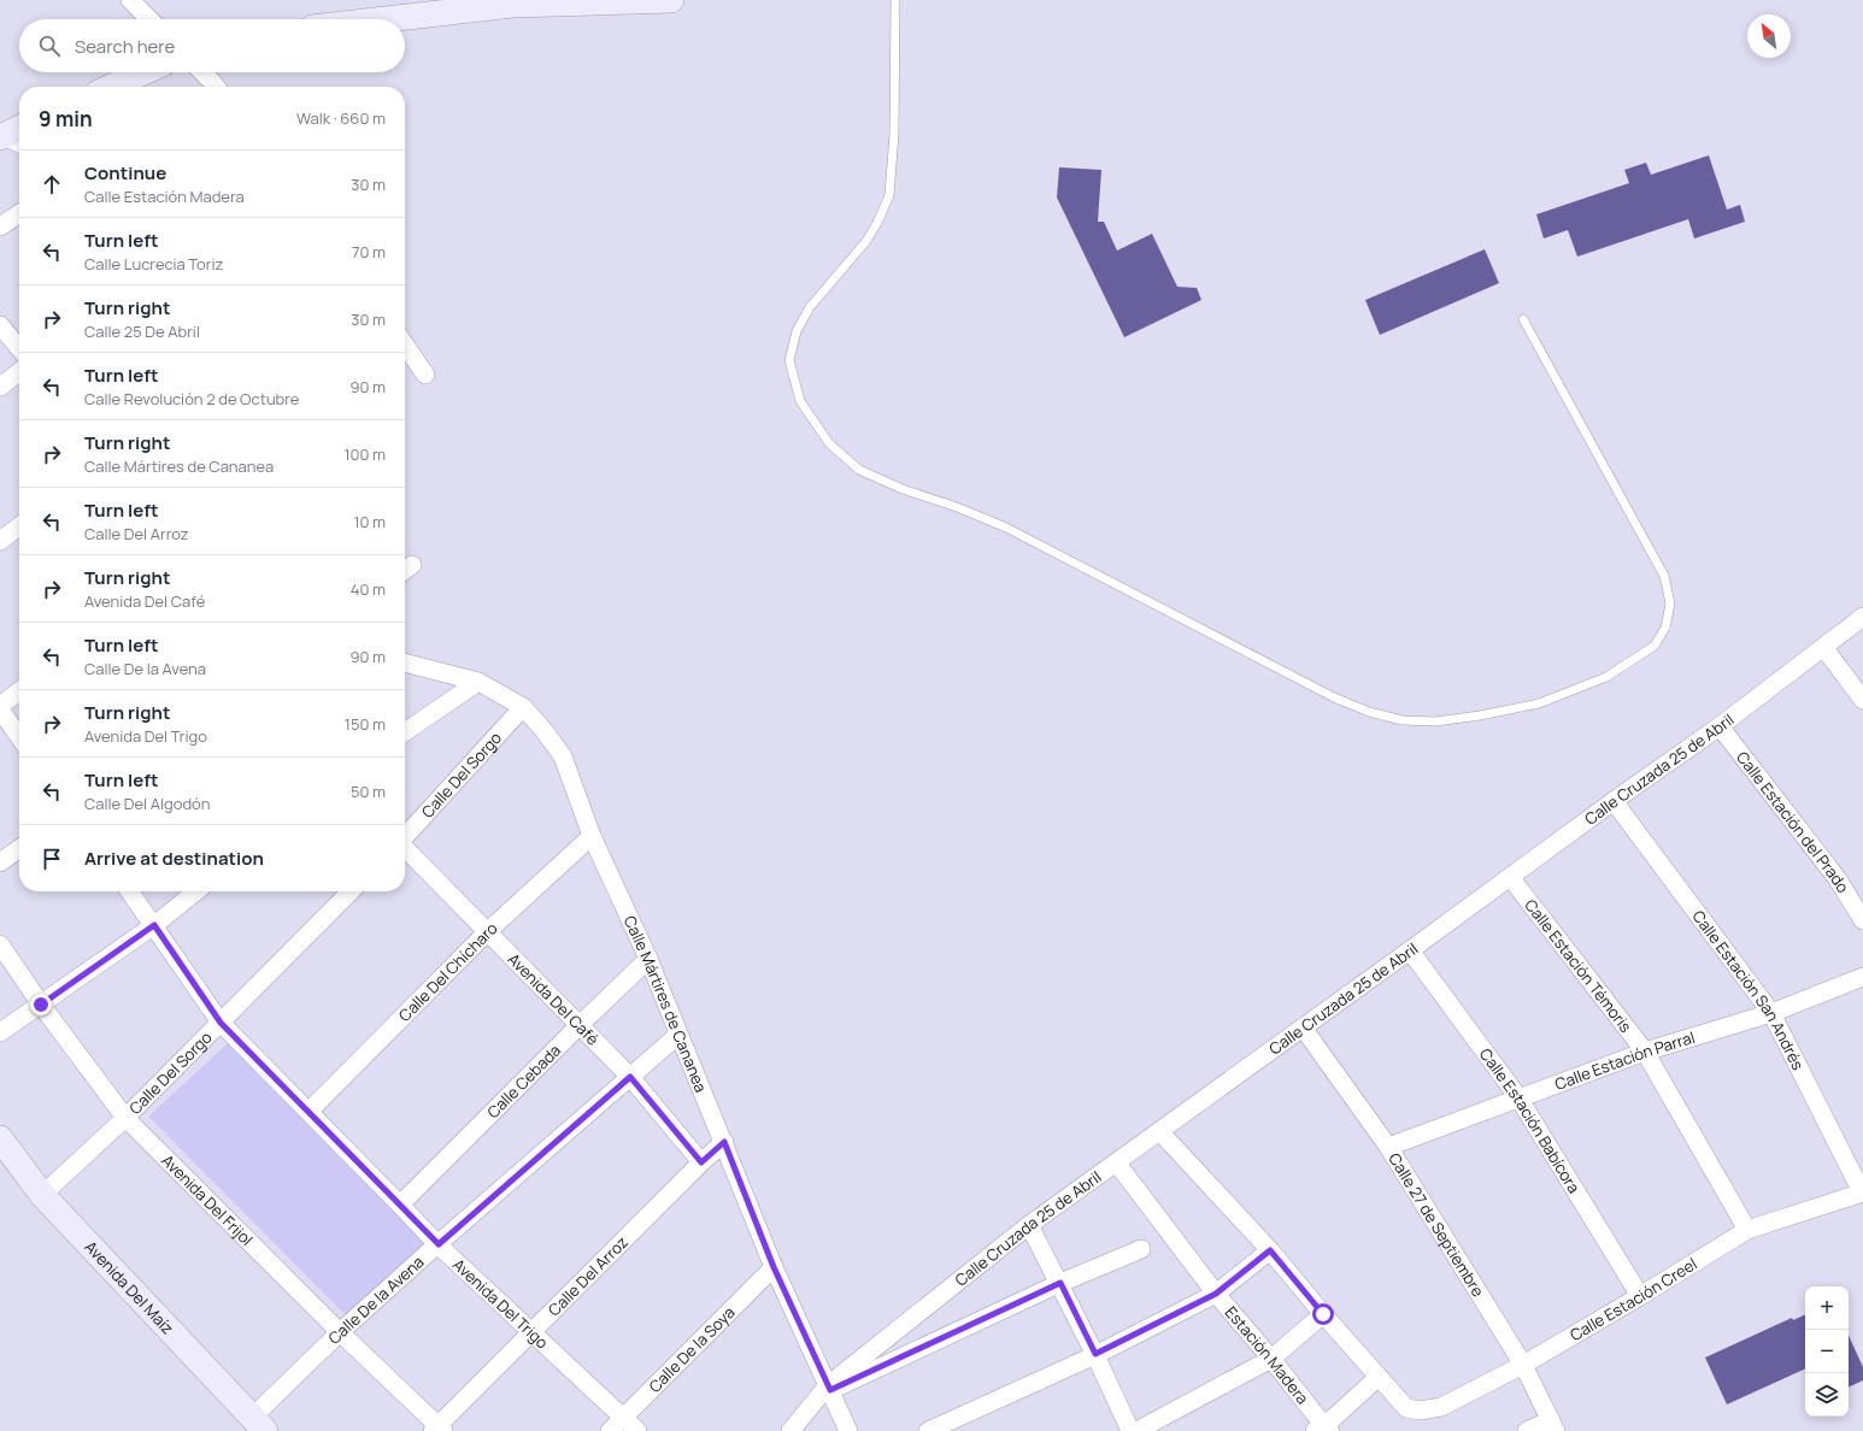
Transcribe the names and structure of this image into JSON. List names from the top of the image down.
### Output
{
  "streets": {
    "main road": ["Avenida Del Maíz"],
    "street": [
      "Calle Cruzada 25 de Abril",
      "Calle Del Sorgo",
      "Calle Estación del Prado",
      "Calle Estación Témoris",
      "Calle Del Chícharo",
      "Calle Estación San Andrés",
      "Avenida Del Café",
      "Calle Mártires de Cananea",
      "Calle Estación Parral",
      "Calle Cebada",
      "Calle Estación Babícora",
      "Avenida Del Frijol",
      "Calle 27 de Septiembre",
      "Calle Del Arroz",
      "Calle Estación Creel",
      "Calle De la Avena",
      "Avenida Del Trigo",
      "Calle De la Soya",
      "Estación Madera"
    ]
  },
  "crossings": [
    ["Calle Cruzada 25 de Abril", "Calle Estación del Prado"],
    ["Calle Cruzada 25 de Abril", "Calle Estación Témoris"],
    ["Calle Cruzada 25 de Abril", "Calle Estación San Andrés"],
    ["Calle Cruzada 25 de Abril", "Calle Mártires de Cananea"],
    ["Calle Cruzada 25 de Abril", "Calle Estación Babícora"],
    ["Calle Cruzada 25 de Abril", "Calle 27 de Septiembre"],
    ["Calle Cruzada 25 de Abril", "Estación Madera"],
    ["Calle Del Sorgo", "Calle Mártires de Cananea"],
    ["Calle Del Sorgo", "Avenida Del Frijol"],
    ["Calle Del Sorgo", "Avenida Del Maíz"],
    ["Calle Del Sorgo", "Avenida Del Trigo"],
    ["Calle Estación Témoris", "Calle Estación Parral"],
    ["Calle Estación Témoris", "Calle Estación Creel"],
    ["Calle Del Chícharo", "Avenida Del Café"],
    ["Calle Del Chícharo", "Calle Mártires de Cananea"],
    ["Calle Del Chícharo", "Avenida Del Trigo"],
    ["Calle Estación San Andrés", "Calle Estación Parral"],
    ["Calle Estación San Andrés", "Calle Estación Creel"],
    ["Avenida Del Café", "Calle Cebada"],
    ["Avenida Del Café", "Calle Del Arroz"],
    ["Avenida Del Café", "Calle De la Avena"],
    ["Calle Mártires de Cananea", "Calle Cebada"],
    ["Calle Mártires de Cananea", "Calle Del Arroz"],
    ["Calle Mártires de Cananea", "Calle De la Avena"],
    ["Calle Mártires de Cananea", "Calle De la Soya"],
    ["Calle Estación Parral", "Calle Estación Babícora"],
    ["Calle Estación Parral", "Calle 27 de Septiembre"],
    ["Calle Cebada", "Avenida Del Trigo"],
    ["Calle Estación Babícora", "Calle Estación Creel"],
    ["Avenida Del Frijol", "Calle Del Arroz"],
    ["Avenida Del Frijol", "Calle De la Avena"],
    ["Calle 27 de Septiembre", "Calle Estación Creel"],
    ["Calle Del Arroz", "Avenida Del Trigo"],
    ["Avenida Del Maíz", "Calle De la Avena"],
    ["Calle De la Avena", "Avenida Del Trigo"],
    ["Avenida Del Trigo", "Calle De la Soya"]
  ],
  "north": "top left",
  "page": {
    "search": "Search here",
    "heading": ["9 min", "Walk · 660 m"],
    "list": [
      ["Continue", "Calle Estación Madera", "30 m"],
      ["Turn left", "Calle Lucrecia Toriz", "70 m"],
      ["Turn right", "Calle 25 De Abril", "30 m"],
      ["Turn left", "Calle Revolución 2 de Octubre", "90 m"],
      ["Turn right", "Calle Mártires de Cananea", "100 m"],
      ["Turn left", "Calle Del Arroz", "10 m"],
      ["Turn right", "Avenida Del Café", "40 m"],
      ["Turn left", "Calle De la Avena", "90 m"],
      ["Turn right", "Avenida Del Trigo", "150 m"],
      ["Turn left", "Calle Del Algodón", "50 m"],
      "Arrive at destination"
    ],
    "map_buttons": ["+", "−"]
  }
}
